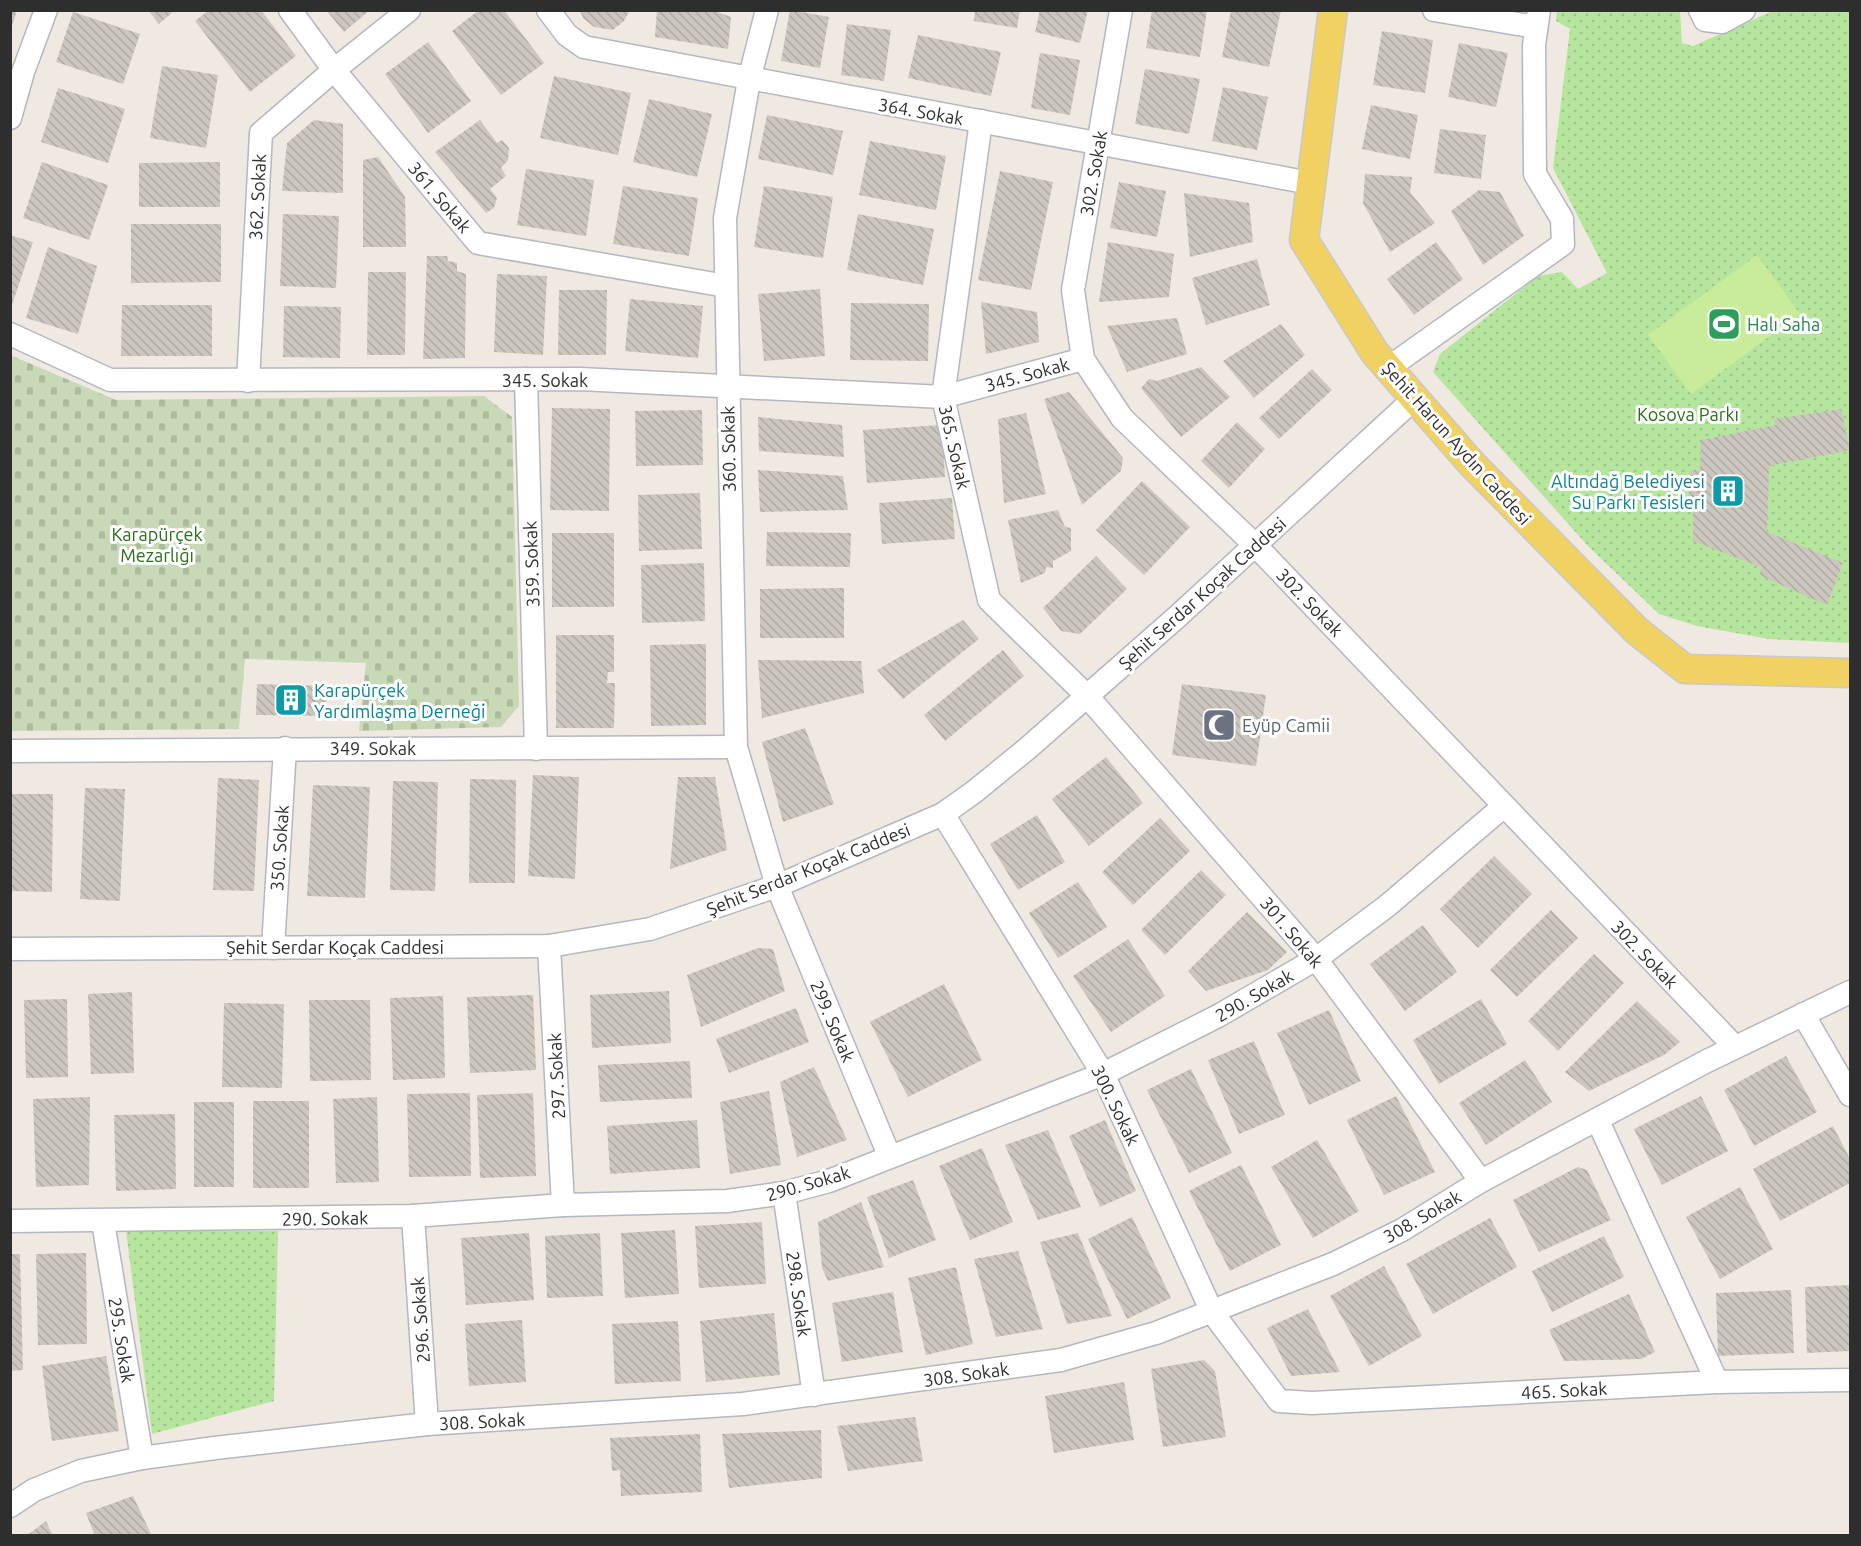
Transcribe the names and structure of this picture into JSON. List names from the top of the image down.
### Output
{
  "streets": {
    "main road": ["Şehit Harun Aydın Caddesi"],
    "street": [
      "364. Sokak",
      "302. Sokak",
      "362. Sokak",
      "361. Sokak",
      "345. Sokak",
      "365. Sokak",
      "360. Sokak",
      "359. Sokak",
      "Şehit Serdar Koçak Caddesi",
      "349. Sokak",
      "350. Sokak",
      "301. Sokak",
      "290. Sokak",
      "299. Sokak",
      "297. Sokak",
      "300. Sokak",
      "308. Sokak",
      "298. Sokak",
      "296. Sokak",
      "295. Sokak",
      "465. Sokak"
    ]
  },
  "crossings": [
    ["364. Sokak", "302. Sokak"],
    ["364. Sokak", "Şehit Harun Aydın Caddesi"],
    ["364. Sokak", "365. Sokak"],
    ["364. Sokak", "360. Sokak"],
    ["302. Sokak", "345. Sokak"],
    ["302. Sokak", "Şehit Serdar Koçak Caddesi"],
    ["302. Sokak", "290. Sokak"],
    ["302. Sokak", "308. Sokak"],
    ["362. Sokak", "361. Sokak"],
    ["362. Sokak", "345. Sokak"],
    ["361. Sokak", "360. Sokak"],
    ["345. Sokak", "365. Sokak"],
    ["345. Sokak", "360. Sokak"],
    ["345. Sokak", "359. Sokak"],
    ["Şehit Harun Aydın Caddesi", "Şehit Serdar Koçak Caddesi"],
    ["365. Sokak", "Şehit Serdar Koçak Caddesi"],
    ["365. Sokak", "301. Sokak"],
    ["360. Sokak", "Şehit Serdar Koçak Caddesi"],
    ["360. Sokak", "349. Sokak"],
    ["360. Sokak", "299. Sokak"],
    ["359. Sokak", "349. Sokak"],
    ["Şehit Serdar Koçak Caddesi", "350. Sokak"],
    ["Şehit Serdar Koçak Caddesi", "301. Sokak"],
    ["Şehit Serdar Koçak Caddesi", "299. Sokak"],
    ["Şehit Serdar Koçak Caddesi", "297. Sokak"],
    ["Şehit Serdar Koçak Caddesi", "300. Sokak"],
    ["349. Sokak", "350. Sokak"],
    ["301. Sokak", "290. Sokak"],
    ["301. Sokak", "308. Sokak"],
    ["290. Sokak", "299. Sokak"],
    ["290. Sokak", "297. Sokak"],
    ["290. Sokak", "300. Sokak"],
    ["290. Sokak", "298. Sokak"],
    ["290. Sokak", "296. Sokak"],
    ["290. Sokak", "295. Sokak"],
    ["300. Sokak", "308. Sokak"],
    ["300. Sokak", "465. Sokak"],
    ["308. Sokak", "298. Sokak"],
    ["308. Sokak", "296. Sokak"],
    ["308. Sokak", "295. Sokak"]
  ],
  "parks": ["Kosova Parkı", "Karapürçek Mezarlığı"],
  "places": {
    "sports": ["Halı Saha"],
    "building": ["Altındağ Belediyesi Su Parkı Tesisleri", "Karapürçek Yardımlaşma Derneği"],
    "mosque": ["Eyüp Camii"]
  }
}
